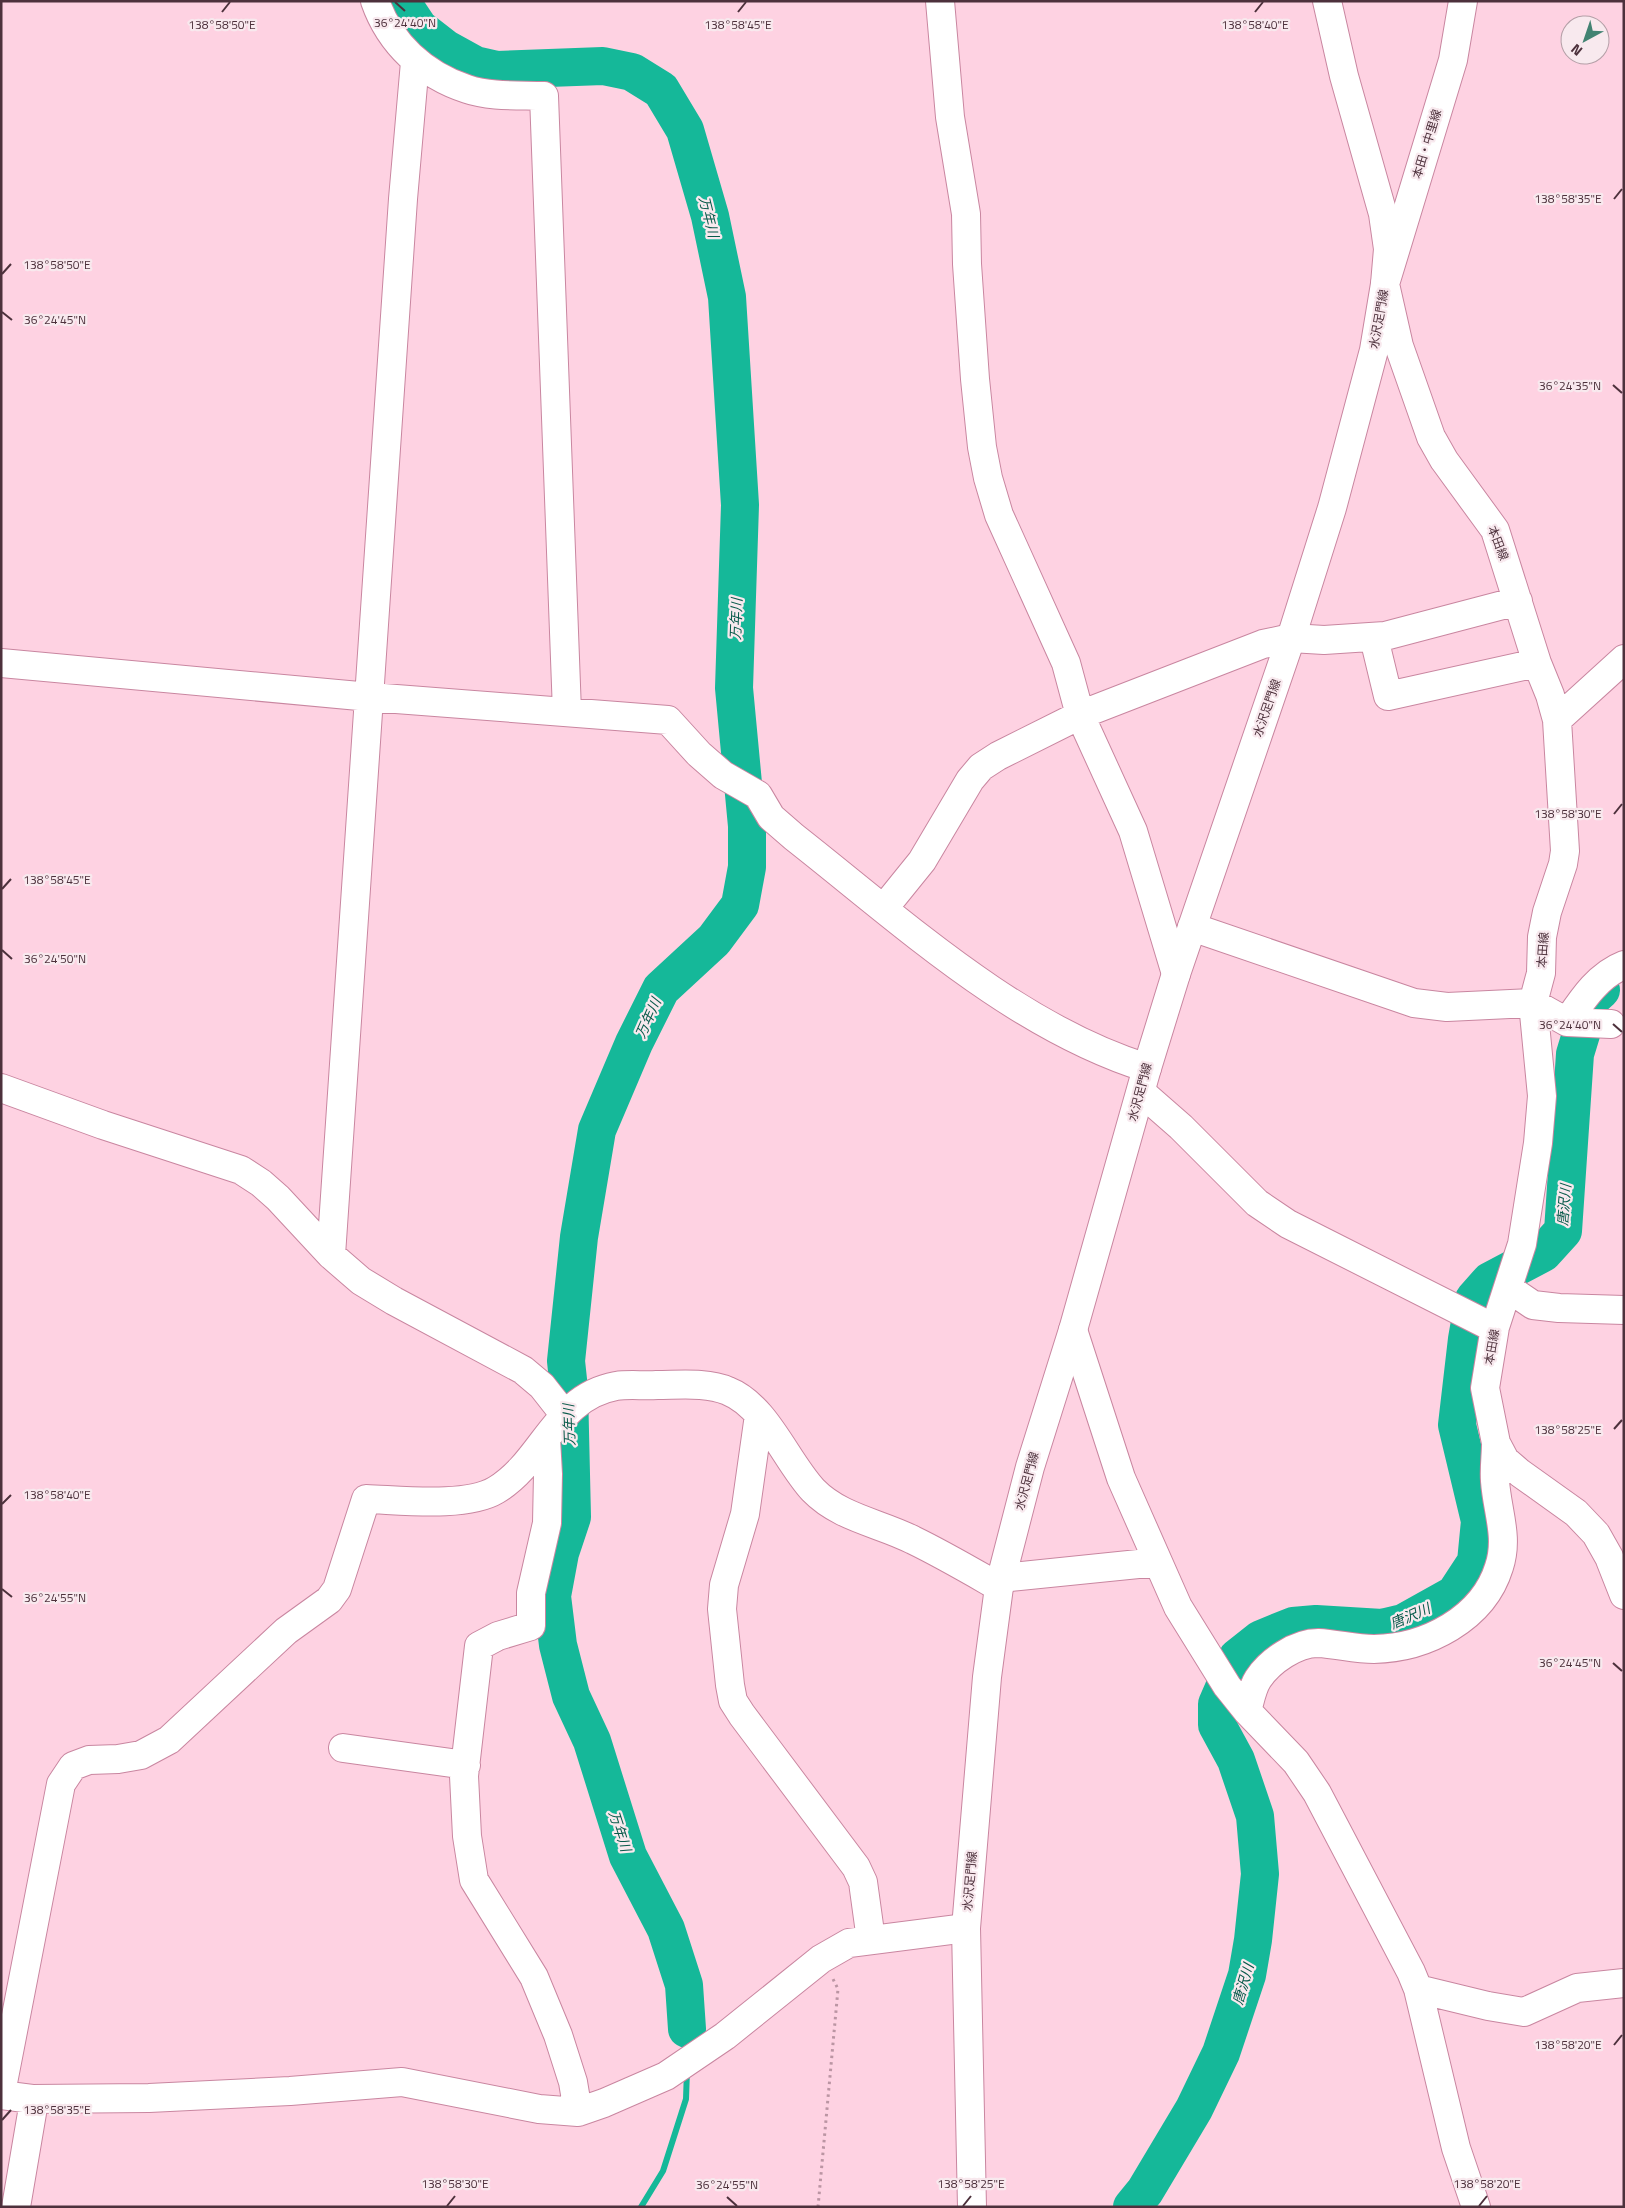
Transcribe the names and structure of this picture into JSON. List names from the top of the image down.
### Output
{
  "streets": {
    "street": ["本田・中里線", "水沢足門線", "本田線"]
  },
  "crossings": [
    ["本田・中里線", "水沢足門線"],
    ["本田・中里線", "本田線"],
    ["水沢足門線", "本田線"]
  ],
  "water": ["万年川", "唐沢川"],
  "north": "bottom left",
  "coordinates": [
    "36°24'40\"N",
    "138°58'50\"E",
    "138°58'45\"E",
    "138°58'40\"E",
    "138°58'35\"E",
    "36°24'45\"N",
    "36°24'35\"N",
    "138°58'30\"E",
    "36°24'50\"N",
    "138°58'25\"E",
    "36°24'55\"N",
    "138°58'20\"E"
  ]
}
